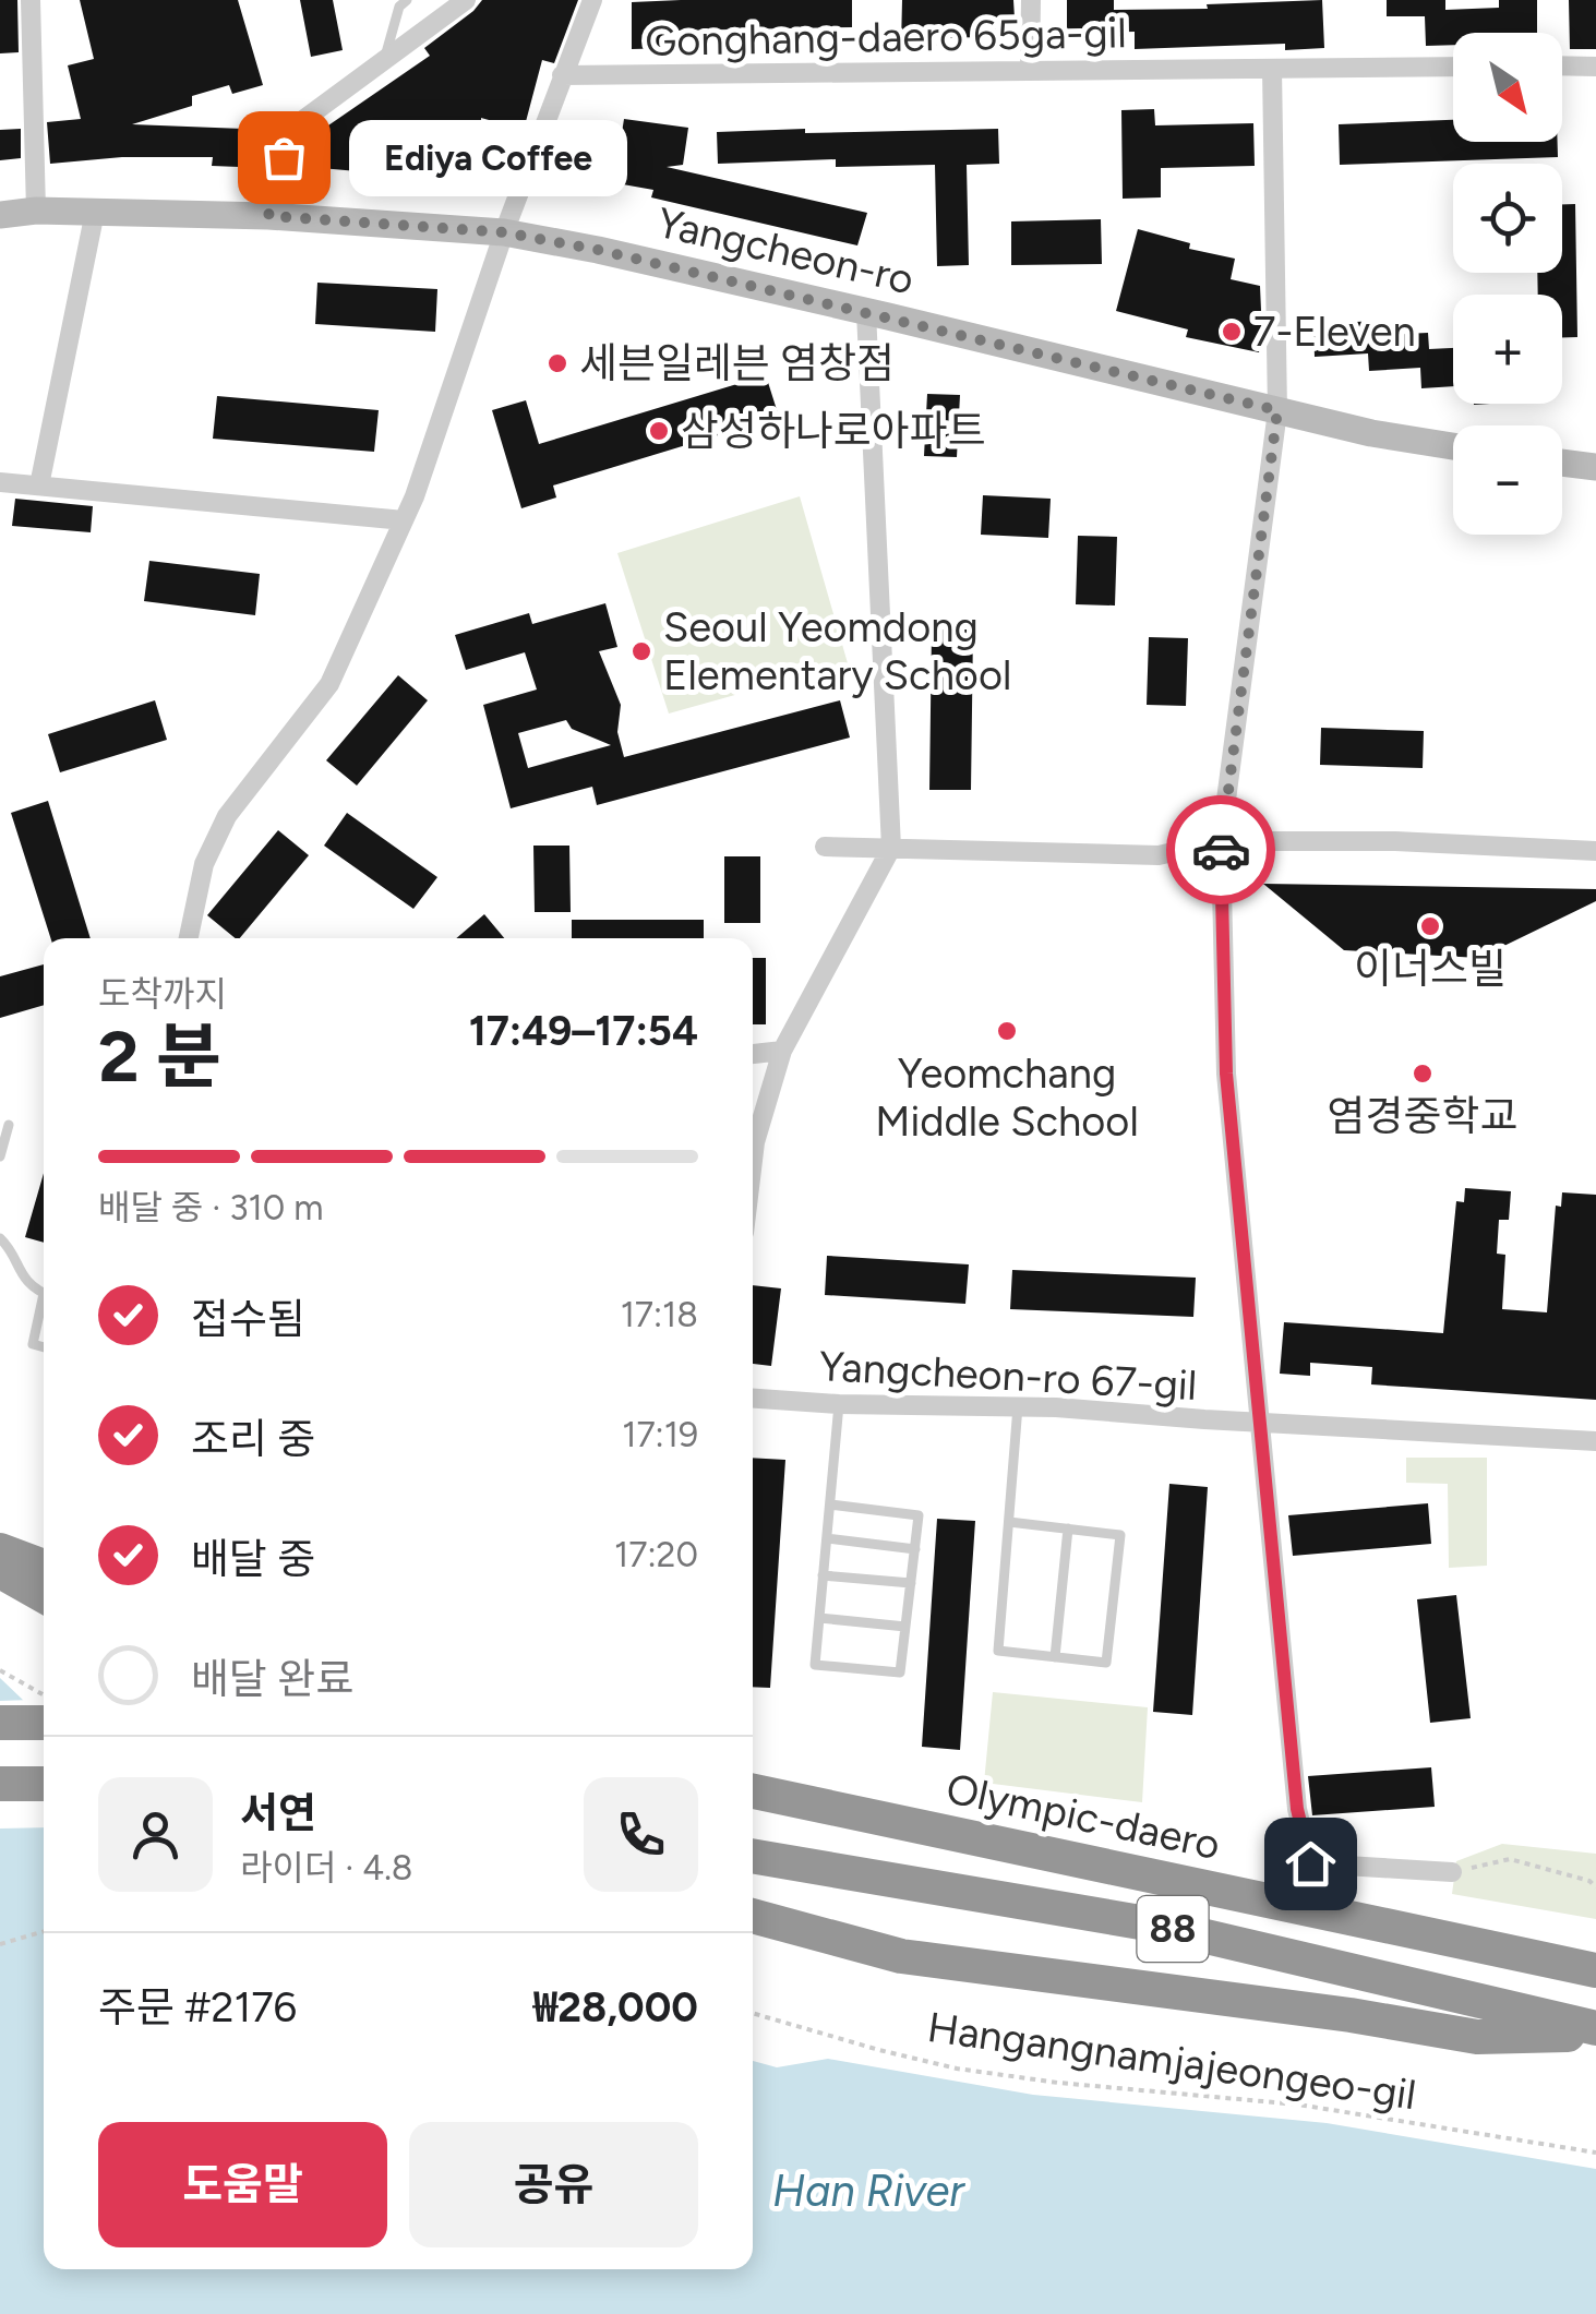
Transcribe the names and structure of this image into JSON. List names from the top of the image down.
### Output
{
  "streets": {
    "highway": ["Olympic-daero", "88"],
    "main road": ["Yangcheon-ro"],
    "street": ["Gonghang-daero 65ga-gil", "Yangcheon-ro 67-gil"],
    "path": ["Hangangnamjajeongeo-gil"]
  },
  "water": ["Han River"],
  "places": [
    "Ediya Coffee",
    "7-Eleven",
    "세븐일레븐 염창점",
    "삼성하나로아파트",
    "Seoul Yeomdong Elementary School",
    "이너스빌",
    "Yeomchang Middle School",
    "염경중학교"
  ],
  "north": "bottom right",
  "page": {
    "map_buttons": ["+", "−"],
    "bubble": "Ediya Coffee",
    "heading": ["2 분", "도착까지", "17:49–17:54"],
    "panel": [
      "서연",
      "라이더 · 4.8",
      "주문 #2176",
      "₩28,000"
    ],
    "bar": "배달 중 · 310 m",
    "list": [
      ["접수됨", "17:18"],
      ["조리 중", "17:19"],
      ["배달 중", "17:20"],
      "배달 완료"
    ],
    "buttons": ["도움말", "공유"]
  }
}
